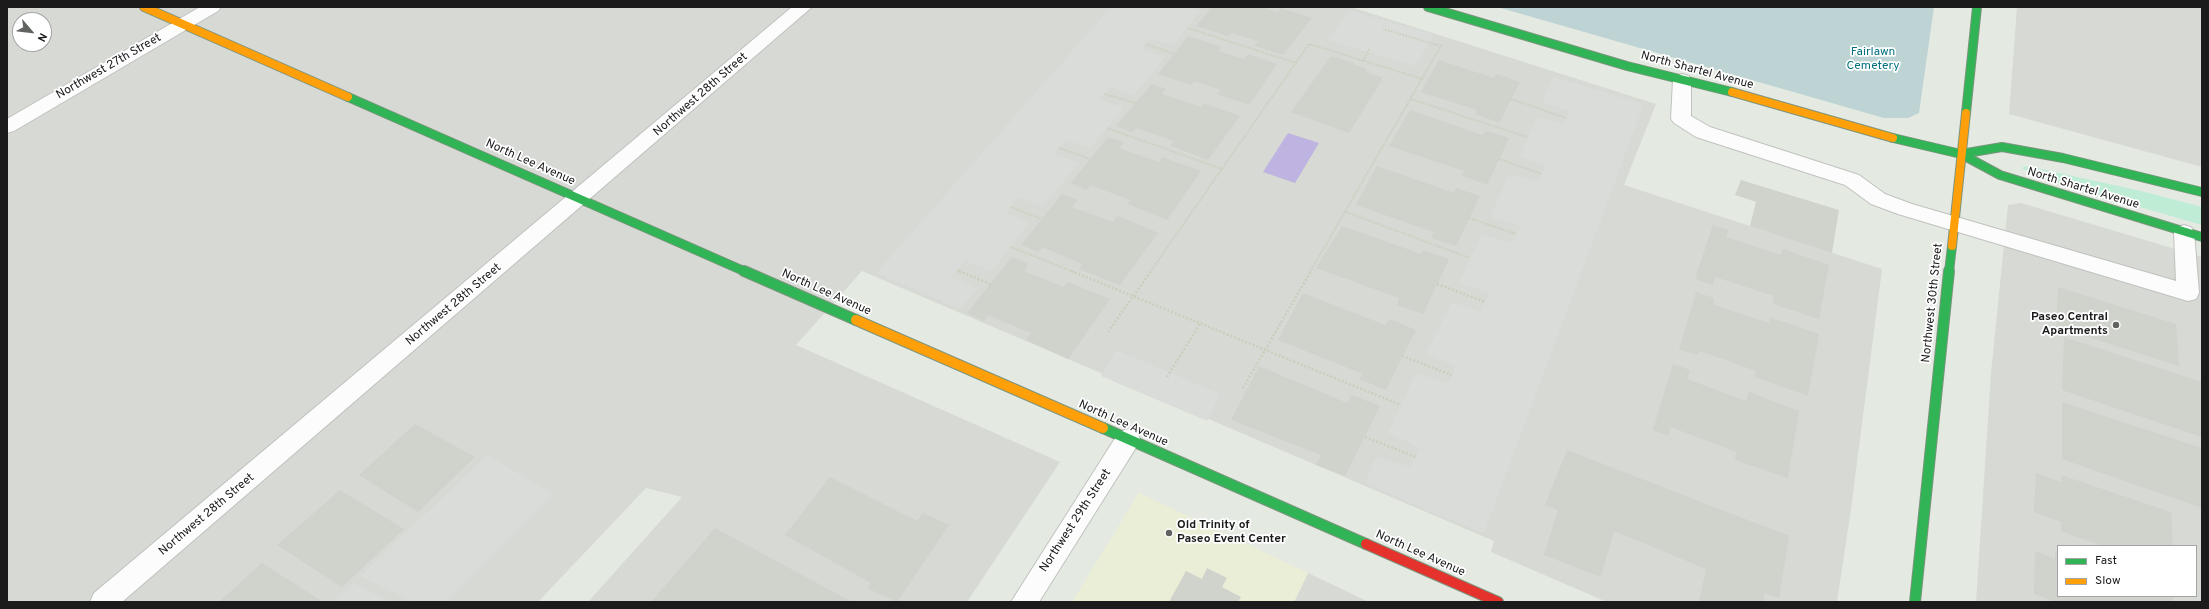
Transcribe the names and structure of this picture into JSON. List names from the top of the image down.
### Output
{
  "streets": {
    "street": [
      "Northwest 27th Street",
      "North Shartel Avenue",
      "Northwest 28th Street",
      "North Lee Avenue",
      "Northwest 30th Street",
      "Northwest 29th Street"
    ]
  },
  "crossings": [
    ["Northwest 27th Street", "North Lee Avenue"],
    ["North Shartel Avenue", "Northwest 30th Street"],
    ["Northwest 28th Street", "North Lee Avenue"],
    ["North Lee Avenue", "Northwest 29th Street"]
  ],
  "parks": ["Fairlawn Cemetery"],
  "places": ["Paseo Central Apartments", "Old Trinity of Paseo Event Center"],
  "legend": ["Fast", "Slow"],
  "north": "bottom right"
}
